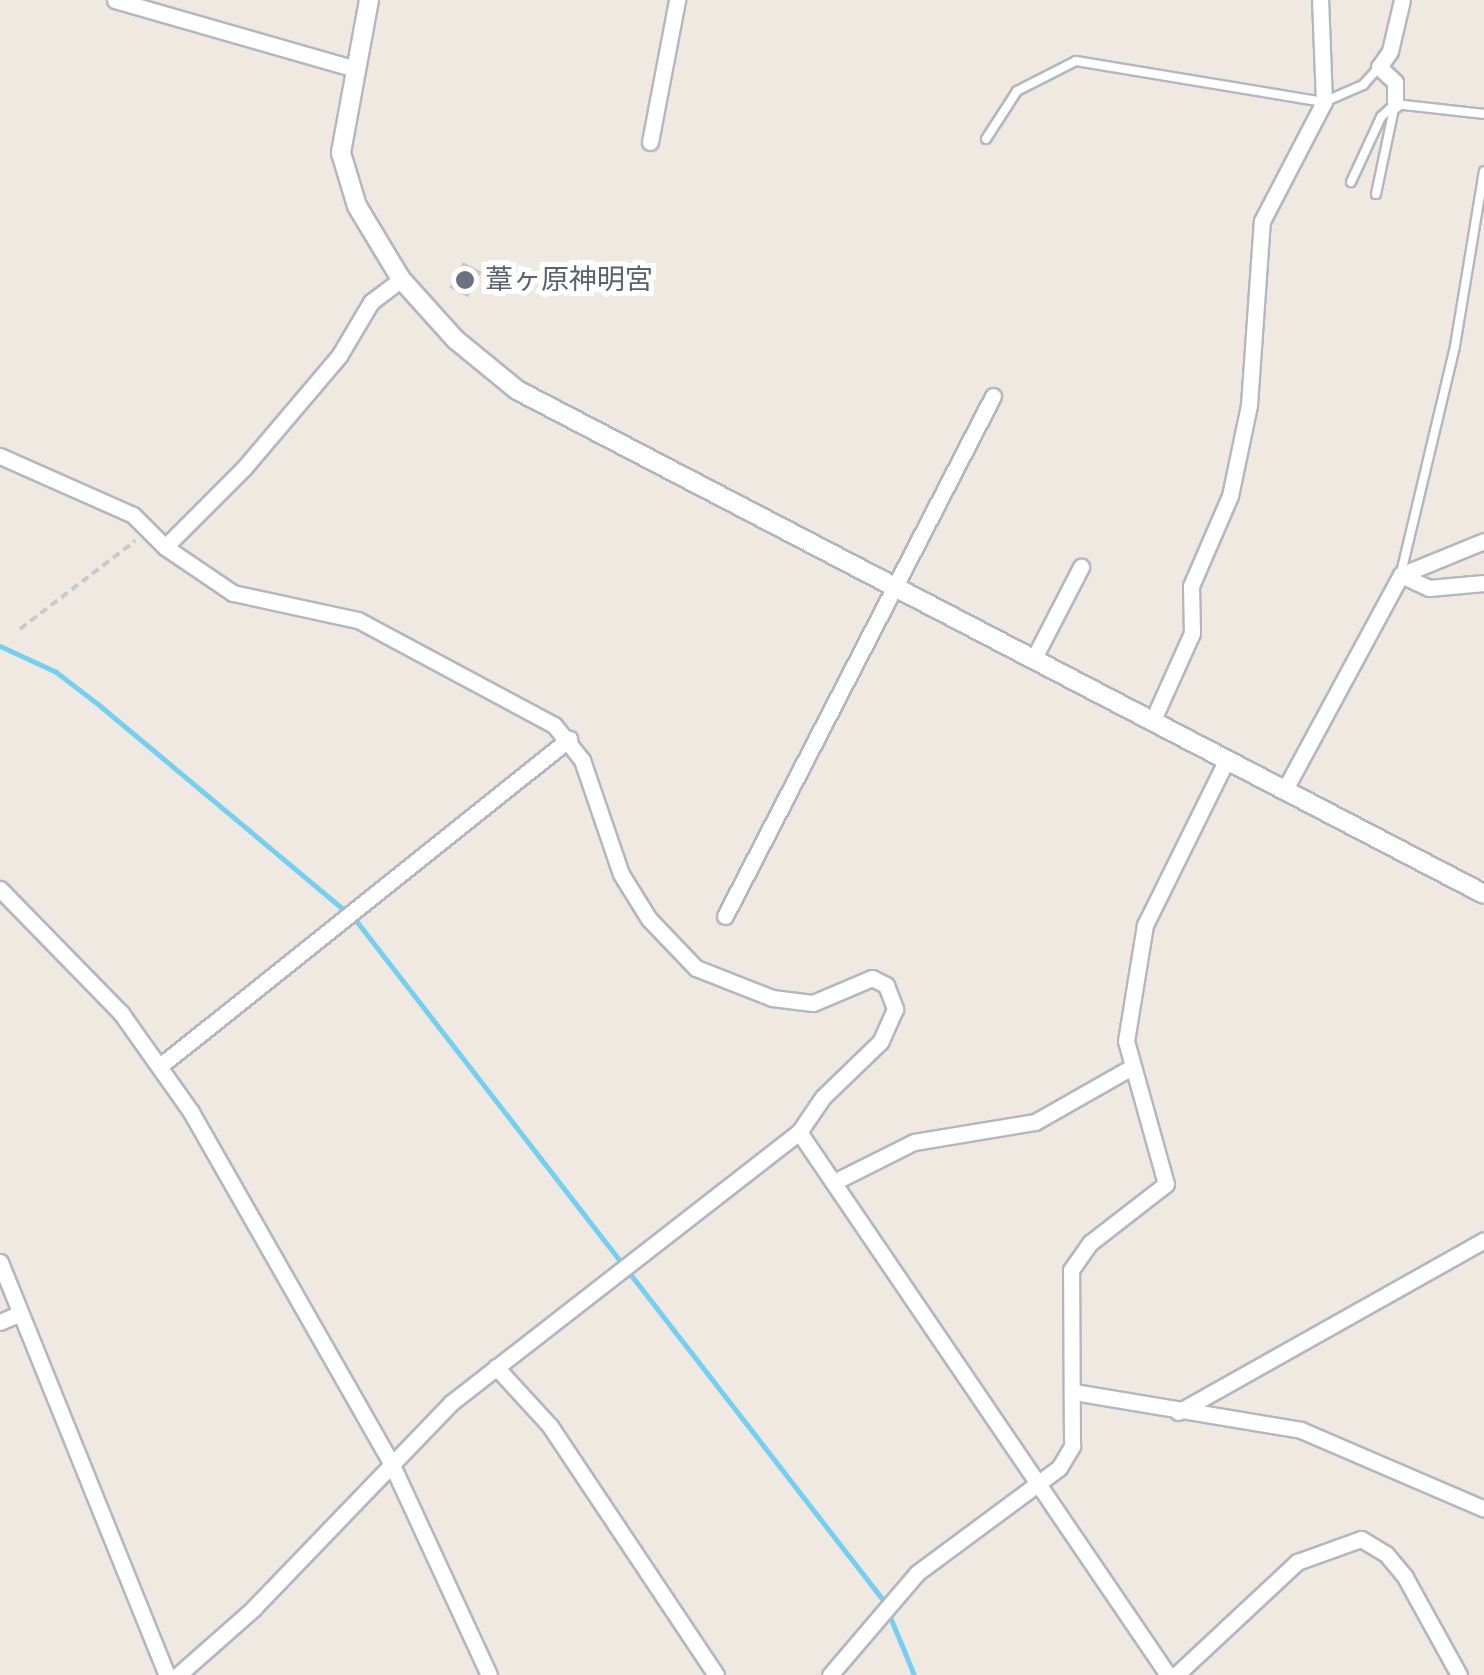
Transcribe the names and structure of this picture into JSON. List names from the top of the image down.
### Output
{
  "places": ["葦ヶ原神明宮"]
}
